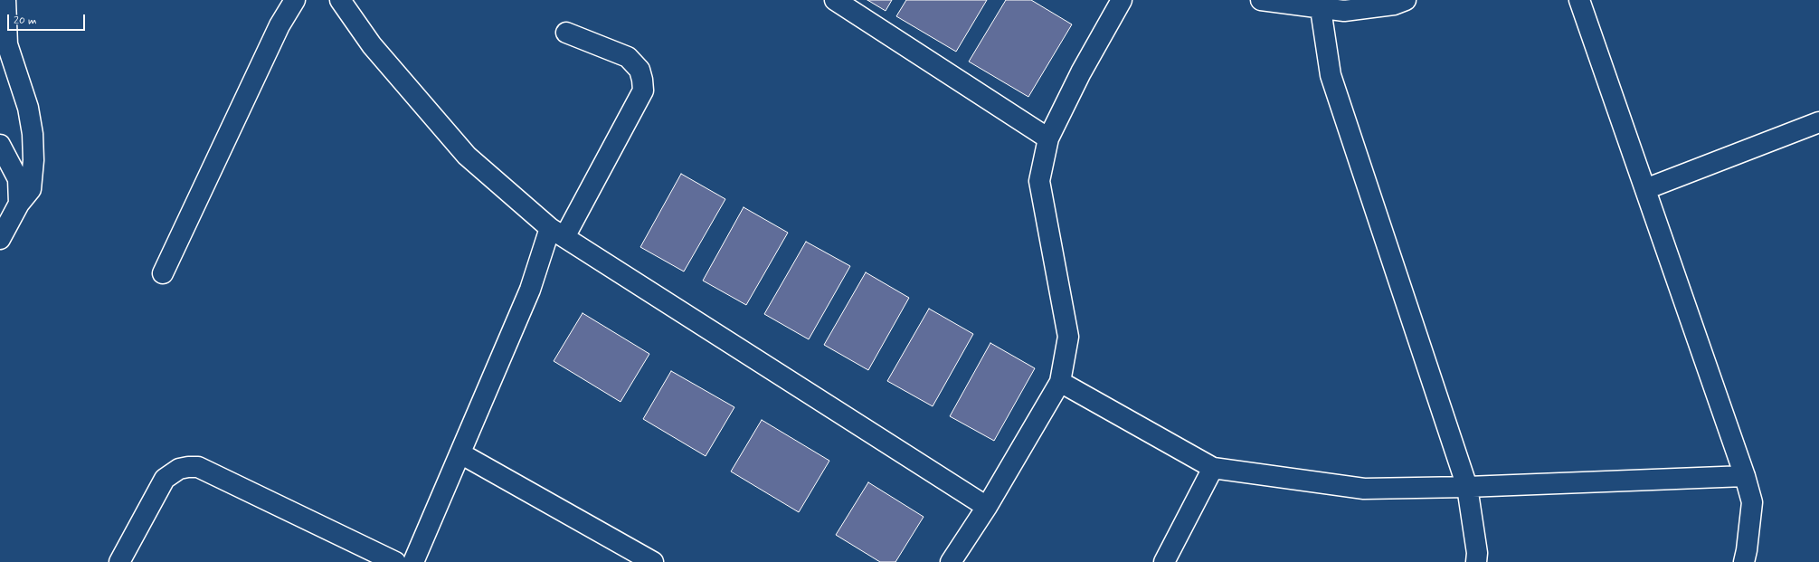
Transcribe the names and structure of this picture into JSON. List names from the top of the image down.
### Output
{
  "scale_bar": "20 m"
}
